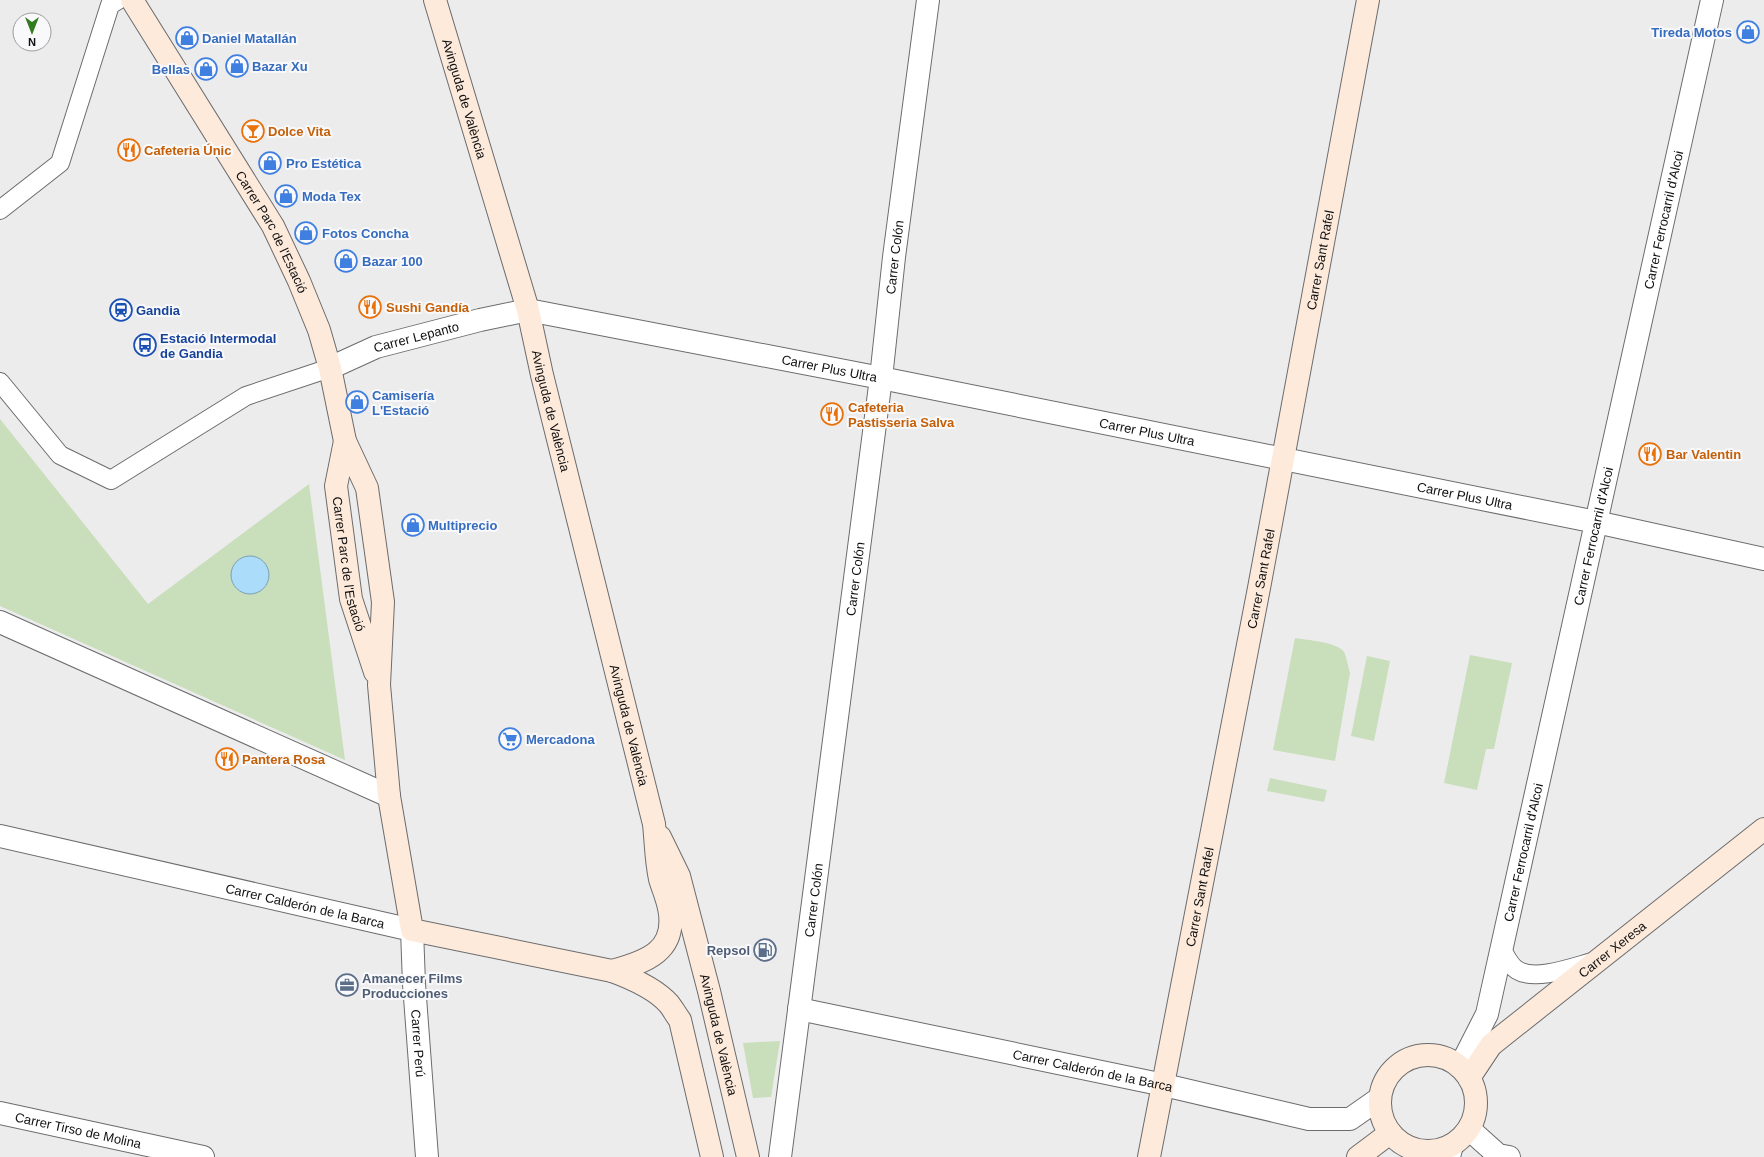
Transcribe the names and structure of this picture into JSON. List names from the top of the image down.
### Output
{
  "streets": {
    "street": [
      "Avinguda de València",
      "Carrer Ferrocarril d'Alcoi",
      "Carrer Parc de l'Estació",
      "Carrer Colón",
      "Carrer Sant Rafel",
      "Carrer Lepanto",
      "Carrer Plus Ultra",
      "Carrer Calderón de la Barca",
      "Carrer Xeresa",
      "Carrer Perú",
      "Carrer Tirso de Molina"
    ]
  },
  "crossings": [
    ["Avinguda de València", "Carrer Lepanto"],
    ["Avinguda de València", "Carrer Plus Ultra"],
    ["Avinguda de València", "Carrer Calderón de la Barca"],
    ["Carrer Ferrocarril d'Alcoi", "Carrer Plus Ultra"],
    ["Carrer Ferrocarril d'Alcoi", "Carrer Calderón de la Barca"],
    ["Carrer Ferrocarril d'Alcoi", "Carrer Xeresa"],
    ["Carrer Parc de l'Estació", "Carrer Lepanto"],
    ["Carrer Parc de l'Estació", "Carrer Calderón de la Barca"],
    ["Carrer Parc de l'Estació", "Carrer Perú"],
    ["Carrer Colón", "Carrer Plus Ultra"],
    ["Carrer Colón", "Carrer Calderón de la Barca"],
    ["Carrer Sant Rafel", "Carrer Plus Ultra"],
    ["Carrer Sant Rafel", "Carrer Calderón de la Barca"],
    ["Carrer Lepanto", "Carrer Plus Ultra"],
    ["Carrer Calderón de la Barca", "Carrer Xeresa"],
    ["Carrer Calderón de la Barca", "Carrer Perú"]
  ],
  "places": {
    "shop": [
      "Tireda Motos",
      "Daniel Matallán",
      "Bazar Xu",
      "Bellas",
      "Pro Estética",
      "Moda Tex",
      "Fotos Concha",
      "Bazar 100",
      "Camisería L'Estació",
      "Multiprecio"
    ],
    "bar": ["Dolce Vita"],
    "restaurant": [
      "Cafeteria Únic",
      "Sushi Gandía",
      "Cafeteria Pastisseria Salva",
      "Bar Valentin",
      "Pantera Rosa"
    ],
    "station": ["Gandia"],
    "bus stop": ["Estació Intermodal de Gandia"],
    "supermarket": ["Mercadona"],
    "fuel station": ["Repsol"],
    "office": ["Amanecer Films Producciones"]
  },
  "north": "bottom"
}
